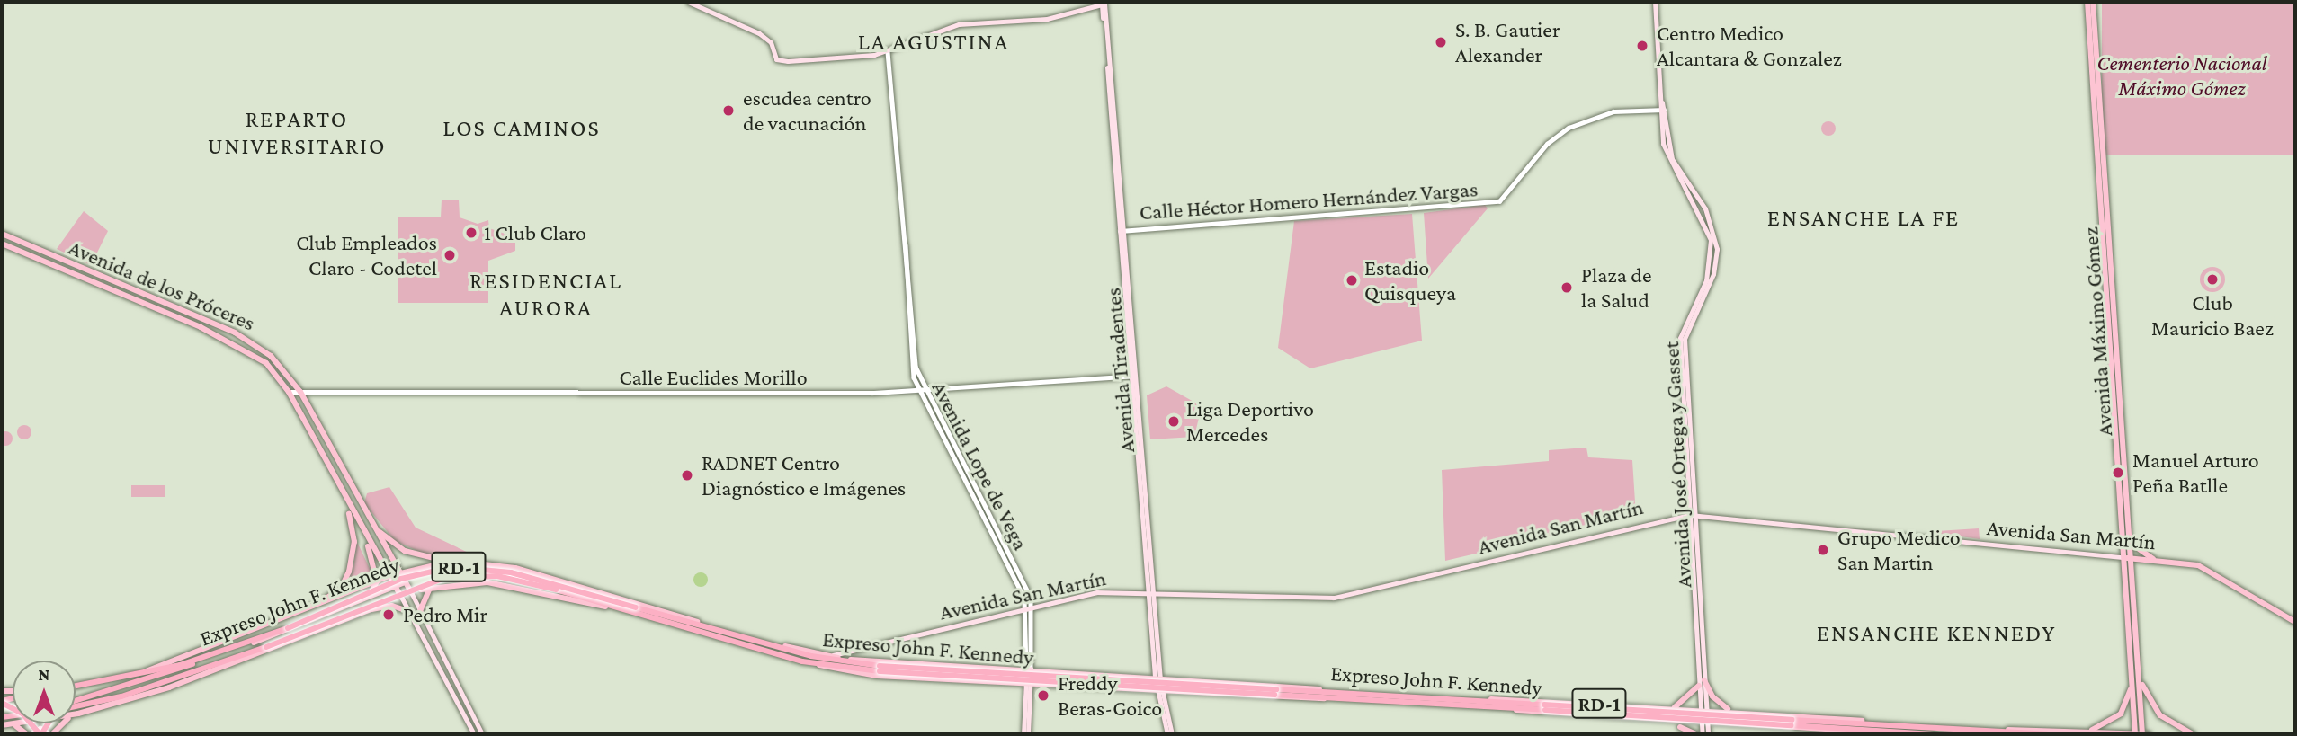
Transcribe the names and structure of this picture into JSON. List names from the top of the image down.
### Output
{
  "streets": {
    "highway": ["RD-1", "Expreso John F. Kennedy"],
    "main road": [
      "Avenida de los Próceres",
      "Avenida Máximo Gómez",
      "Avenida Tiradentes",
      "Avenida José Ortega y Gasset",
      "Avenida Lope de Vega",
      "Avenida San Martín"
    ],
    "street": ["Calle Héctor Homero Hernández Vargas", "Calle Euclides Morillo"]
  },
  "crossings": [
    ["Calle Héctor Homero Hernández Vargas", "Avenida Tiradentes"],
    ["Calle Héctor Homero Hernández Vargas", "Avenida José Ortega y Gasset"],
    ["Avenida de los Próceres", "Calle Euclides Morillo"],
    ["Avenida de los Próceres", "RD-1"],
    ["Avenida Máximo Gómez", "Avenida San Martín"],
    ["Avenida Máximo Gómez", "RD-1"],
    ["Avenida Tiradentes", "Calle Euclides Morillo"],
    ["Avenida Tiradentes", "Avenida San Martín"],
    ["Avenida Tiradentes", "RD-1"],
    ["Calle Euclides Morillo", "Avenida Lope de Vega"],
    ["Avenida José Ortega y Gasset", "Avenida San Martín"],
    ["Avenida José Ortega y Gasset", "RD-1"],
    ["Avenida Lope de Vega", "Avenida San Martín"],
    ["Avenida Lope de Vega", "RD-1"],
    ["Avenida San Martín", "RD-1"],
    ["RD-1", "Expreso John F. Kennedy"]
  ],
  "districts": [
    "LA AGUSTINA",
    "REPARTO UNIVERSITARIO",
    "LOS CAMINOS",
    "ENSANCHE LA FE",
    "RESIDENCIAL AURORA",
    "ENSANCHE KENNEDY"
  ],
  "parks": ["Cementerio Nacional Máximo Gómez"],
  "places": [
    "S. B. Gautier Alexander",
    "Centro Medico Alcantara & Gonzalez",
    "escudea centro de vacunación",
    "1 Club Claro",
    "Club Empleados Claro - Codetel",
    "Club Mauricio Baez",
    "Estadio Quisqueya",
    "Plaza de la Salud",
    "Liga Deportivo Mercedes",
    "Manuel Arturo Peña Batlle",
    "RADNET Centro Diagnóstico e Imágenes",
    "Grupo Medico San Martin",
    "Pedro Mir",
    "Freddy Beras-Goico"
  ],
  "north": "top"
}
